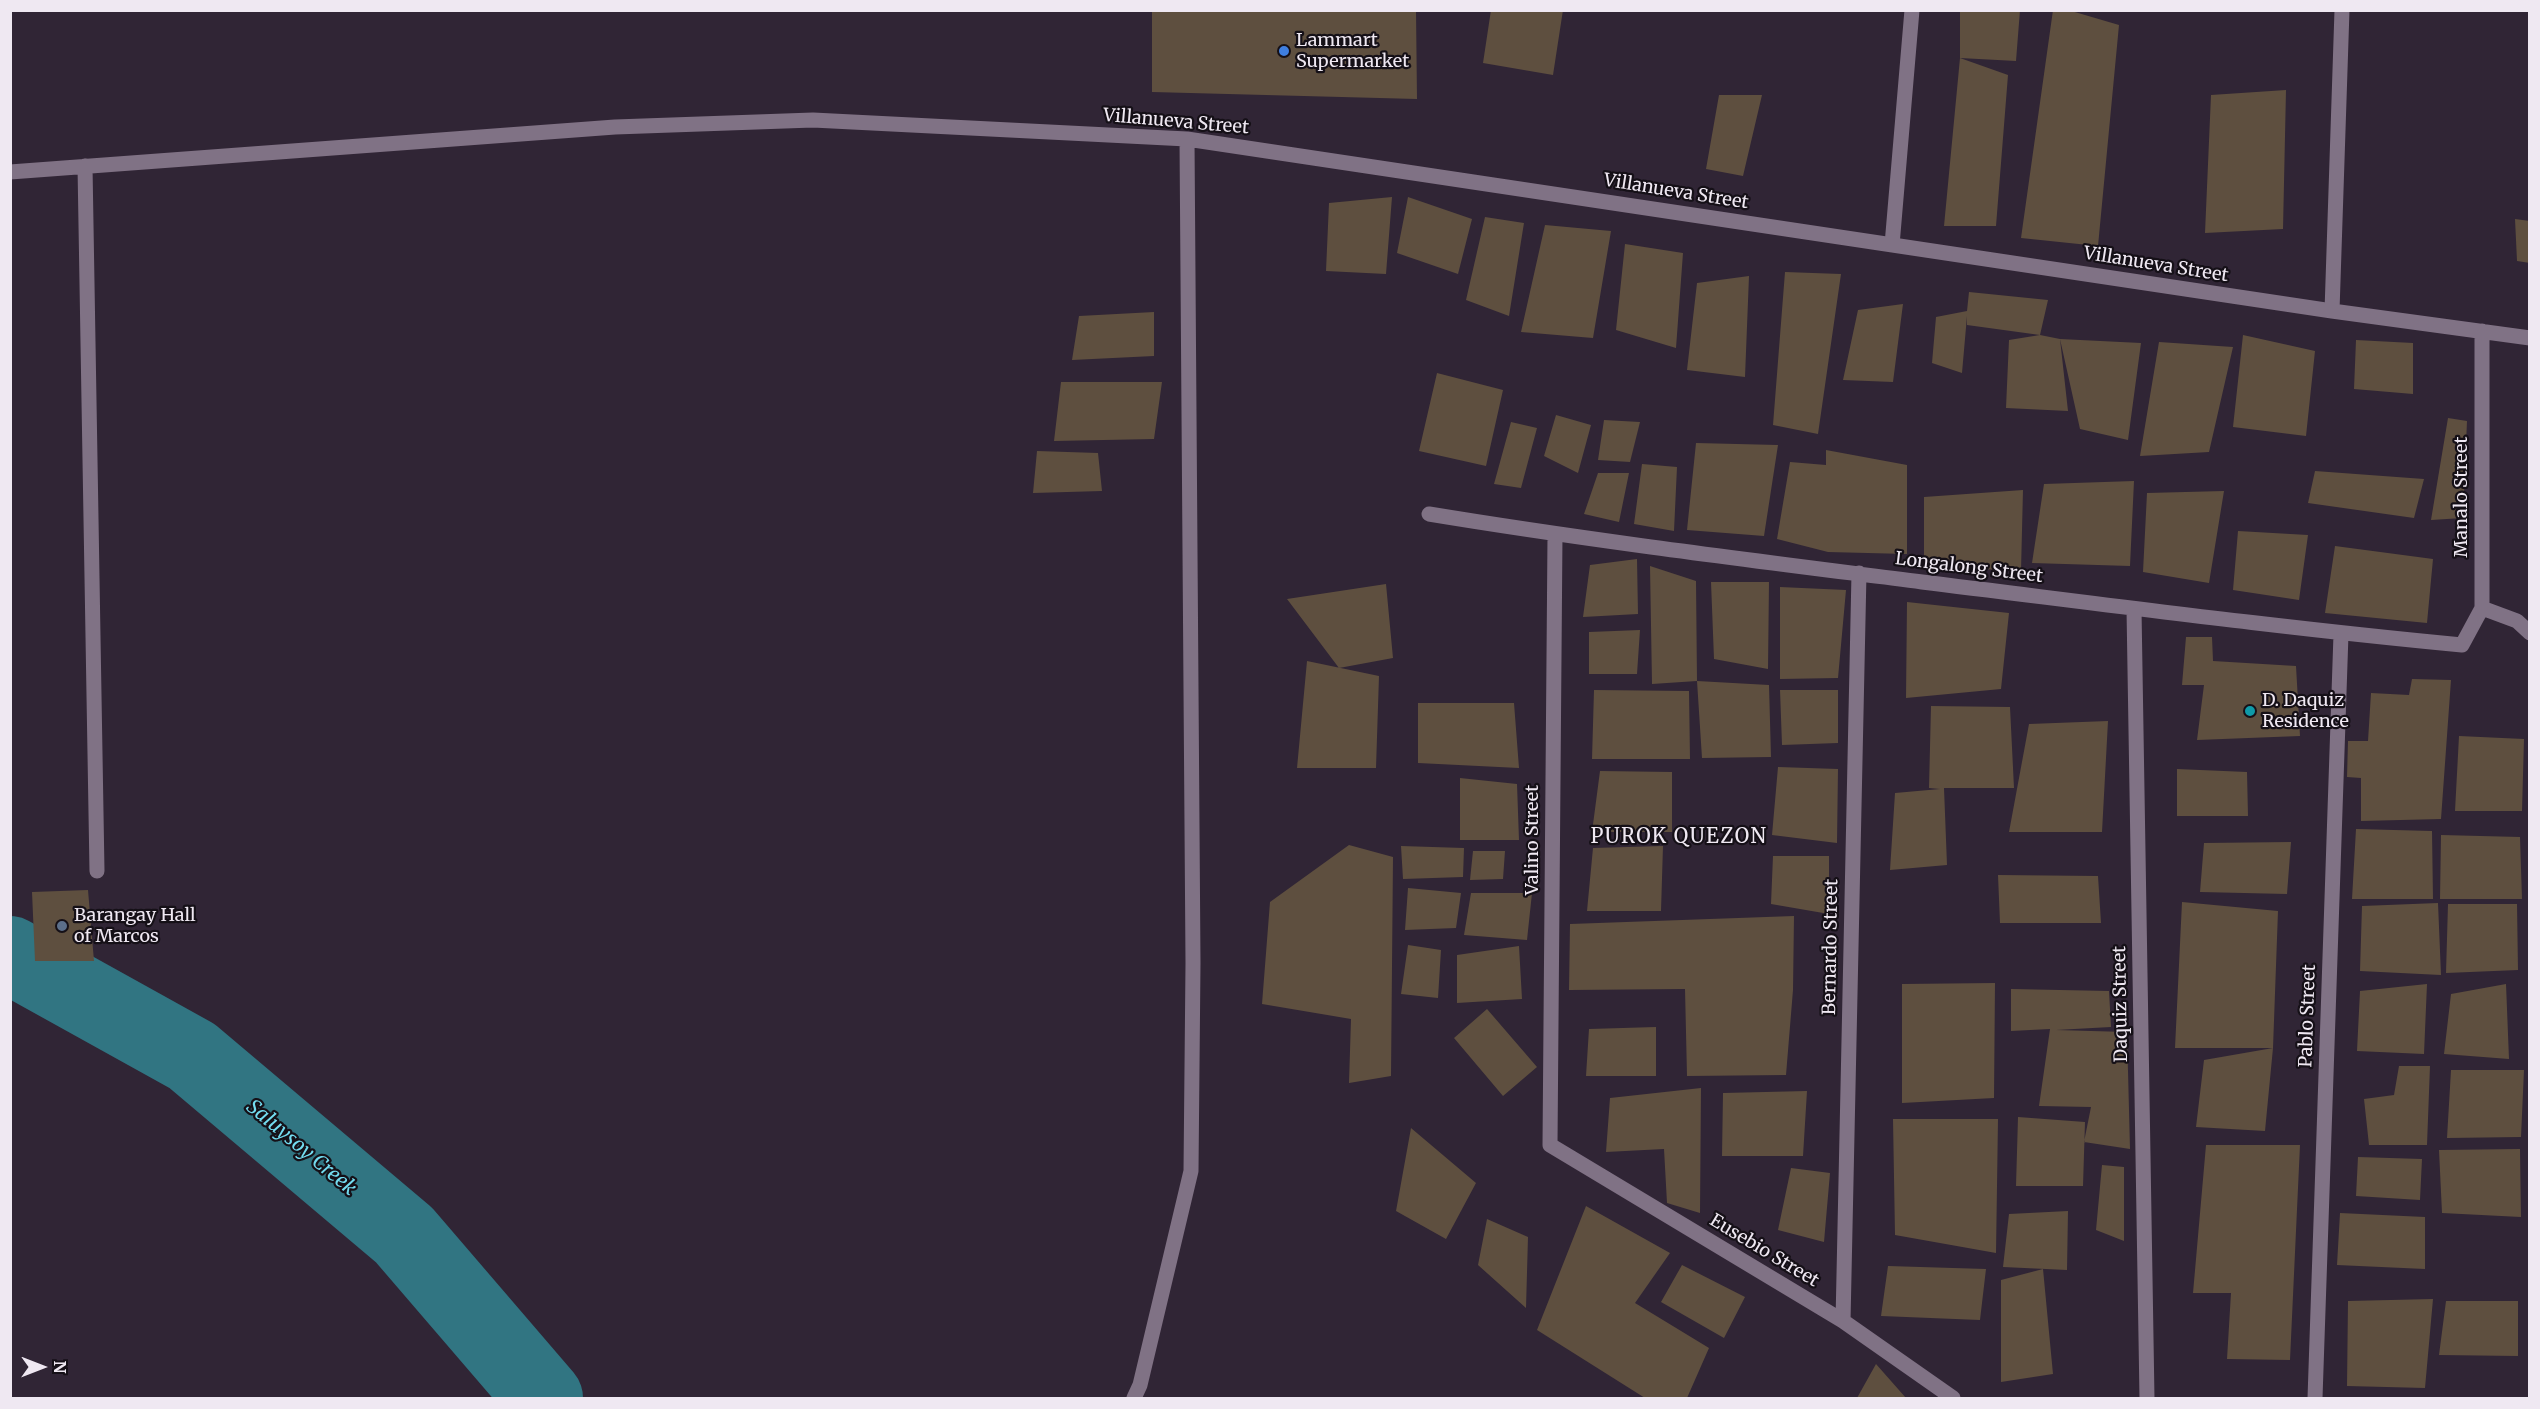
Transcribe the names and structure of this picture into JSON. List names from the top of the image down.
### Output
{
  "streets": {
    "street": [
      "Villanueva Street",
      "Manalo Street",
      "Longalong Street",
      "Valino Street",
      "Bernardo Street",
      "Daquiz Street",
      "Pablo Street",
      "Eusebio Street"
    ]
  },
  "crossings": [
    ["Villanueva Street", "Manalo Street"],
    ["Manalo Street", "Longalong Street"],
    ["Longalong Street", "Valino Street"],
    ["Longalong Street", "Bernardo Street"],
    ["Longalong Street", "Daquiz Street"],
    ["Longalong Street", "Pablo Street"],
    ["Valino Street", "Eusebio Street"],
    ["Bernardo Street", "Eusebio Street"]
  ],
  "districts": ["PUROK QUEZON"],
  "water": ["Saluysoy Creek"],
  "places": ["Lammart Supermarket", "D. Daquiz Residence", "Barangay Hall of Marcos"],
  "north": "right"
}
